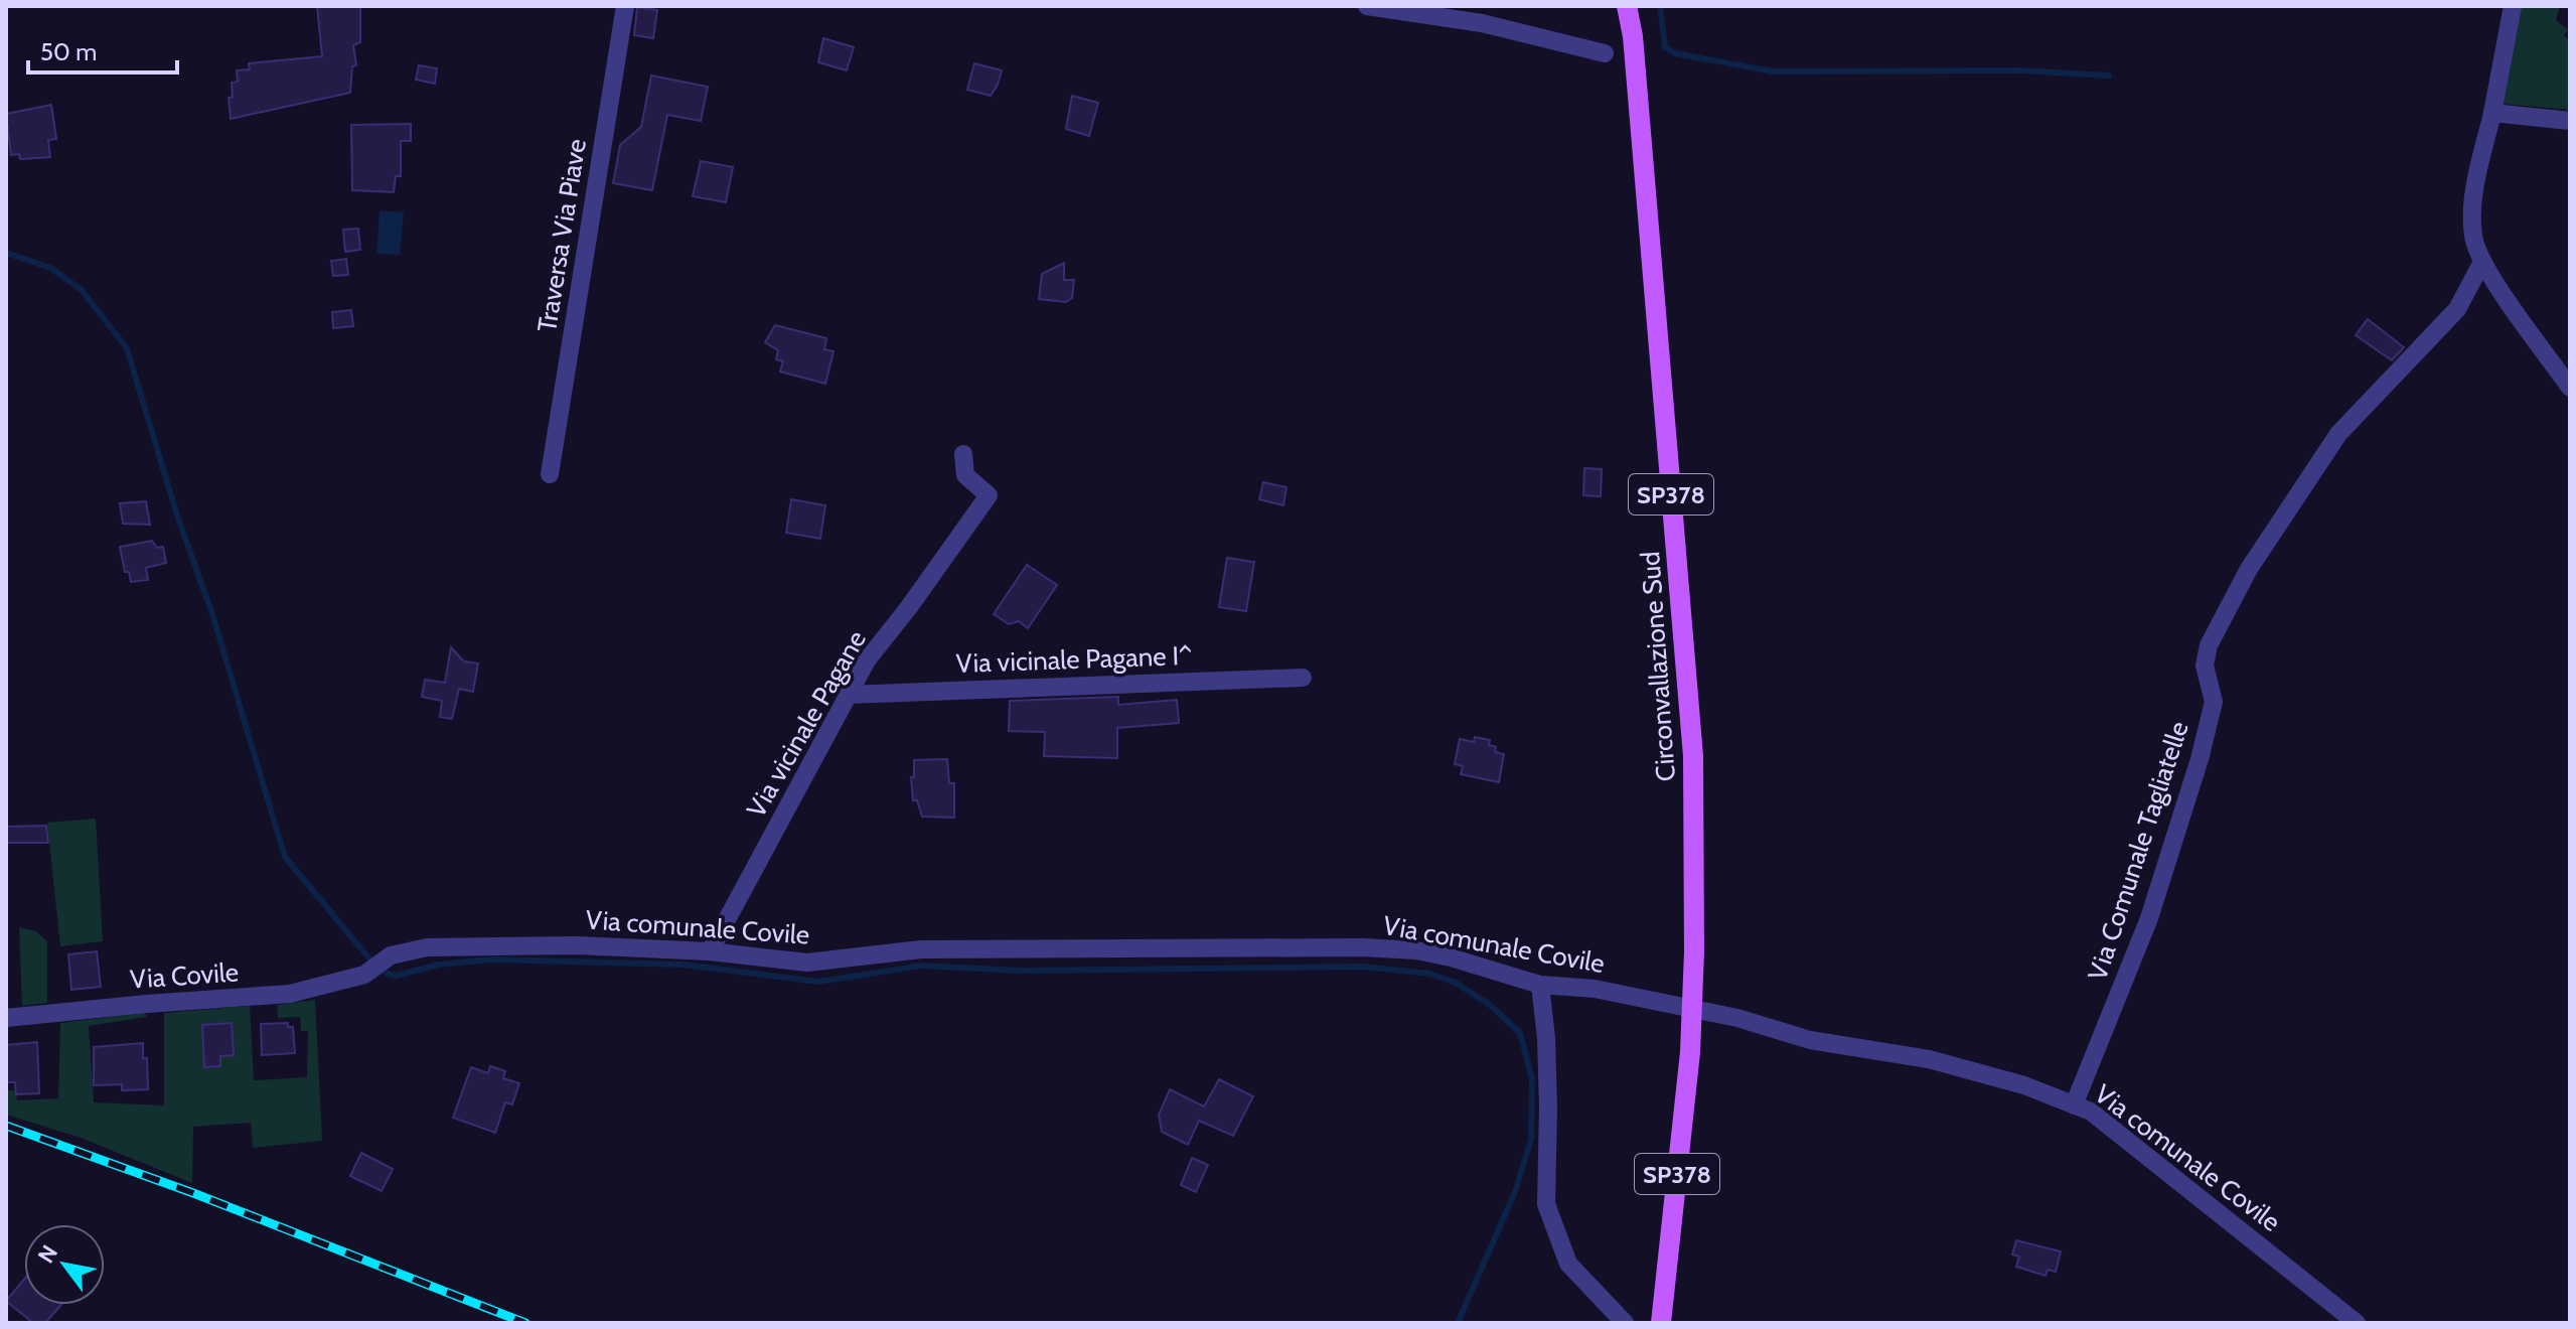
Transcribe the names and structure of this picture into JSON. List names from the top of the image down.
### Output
{
  "streets": {
    "main road": ["SP378", "Circonvallazione Sud"],
    "street": [
      "Traversa Via Piave",
      "Via vicinale Pagane I^",
      "Via vicinale Pagane",
      "Via Comunale Tagliatelle",
      "Via comunale Covile",
      "Via Covile"
    ]
  },
  "crossings": [
    ["SP378", "Circonvallazione Sud"],
    ["Via vicinale Pagane I^", "Via vicinale Pagane"],
    ["Via vicinale Pagane", "Via comunale Covile"],
    ["Via Comunale Tagliatelle", "Via comunale Covile"],
    ["Via comunale Covile", "Via Covile"]
  ],
  "scale_bar": "50 m",
  "north": "top left"
}
